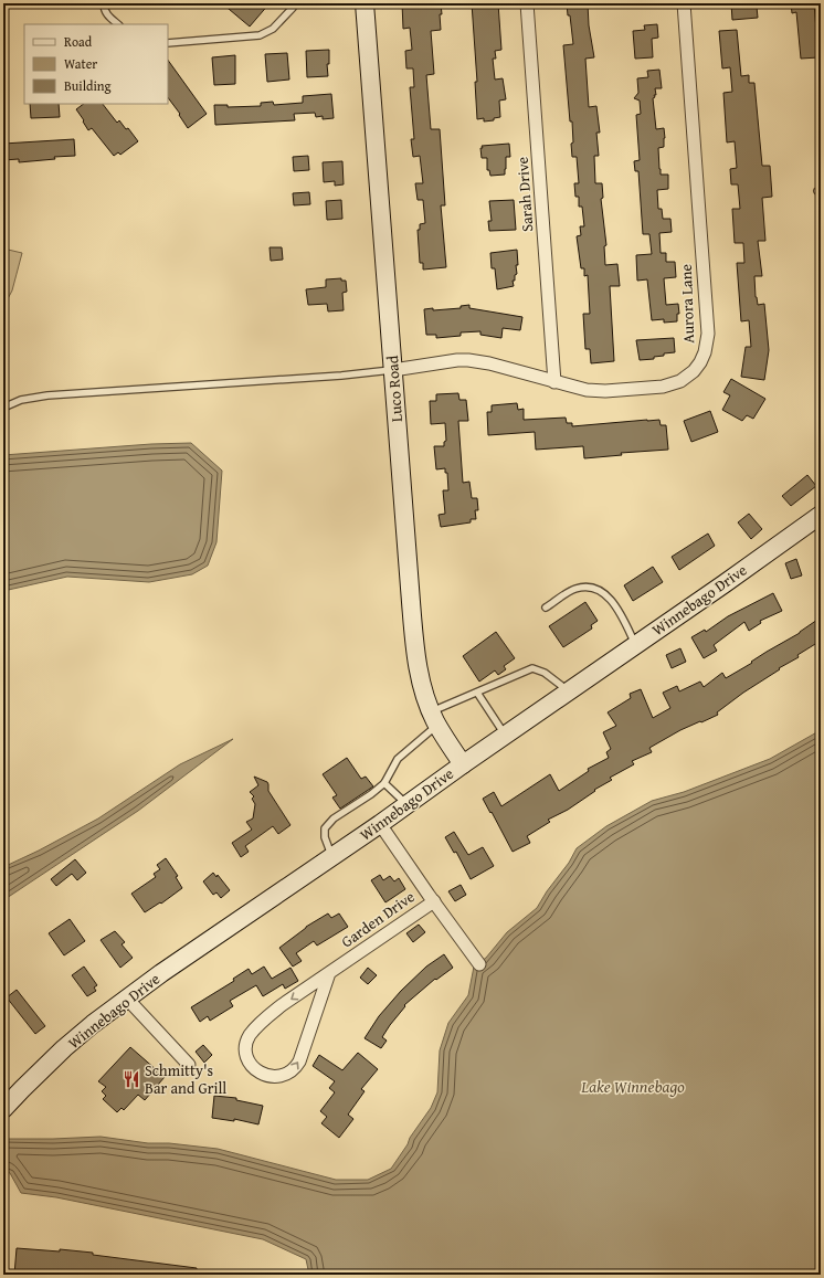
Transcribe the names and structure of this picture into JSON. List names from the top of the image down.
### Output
{
  "streets": {
    "main road": ["Luco Road", "Winnebago Drive"],
    "street": ["Sarah Drive", "Aurora Lane", "Garden Drive"]
  },
  "crossings": [
    ["Sarah Drive", "Aurora Lane"],
    ["Aurora Lane", "Luco Road"],
    ["Luco Road", "Winnebago Drive"],
    ["Winnebago Drive", "Garden Drive"]
  ],
  "water": ["Lake Winnebago"],
  "places": {
    "restaurant": ["Schmitty's Bar and Grill"]
  },
  "legend": ["Road", "Water", "Building"]
}
